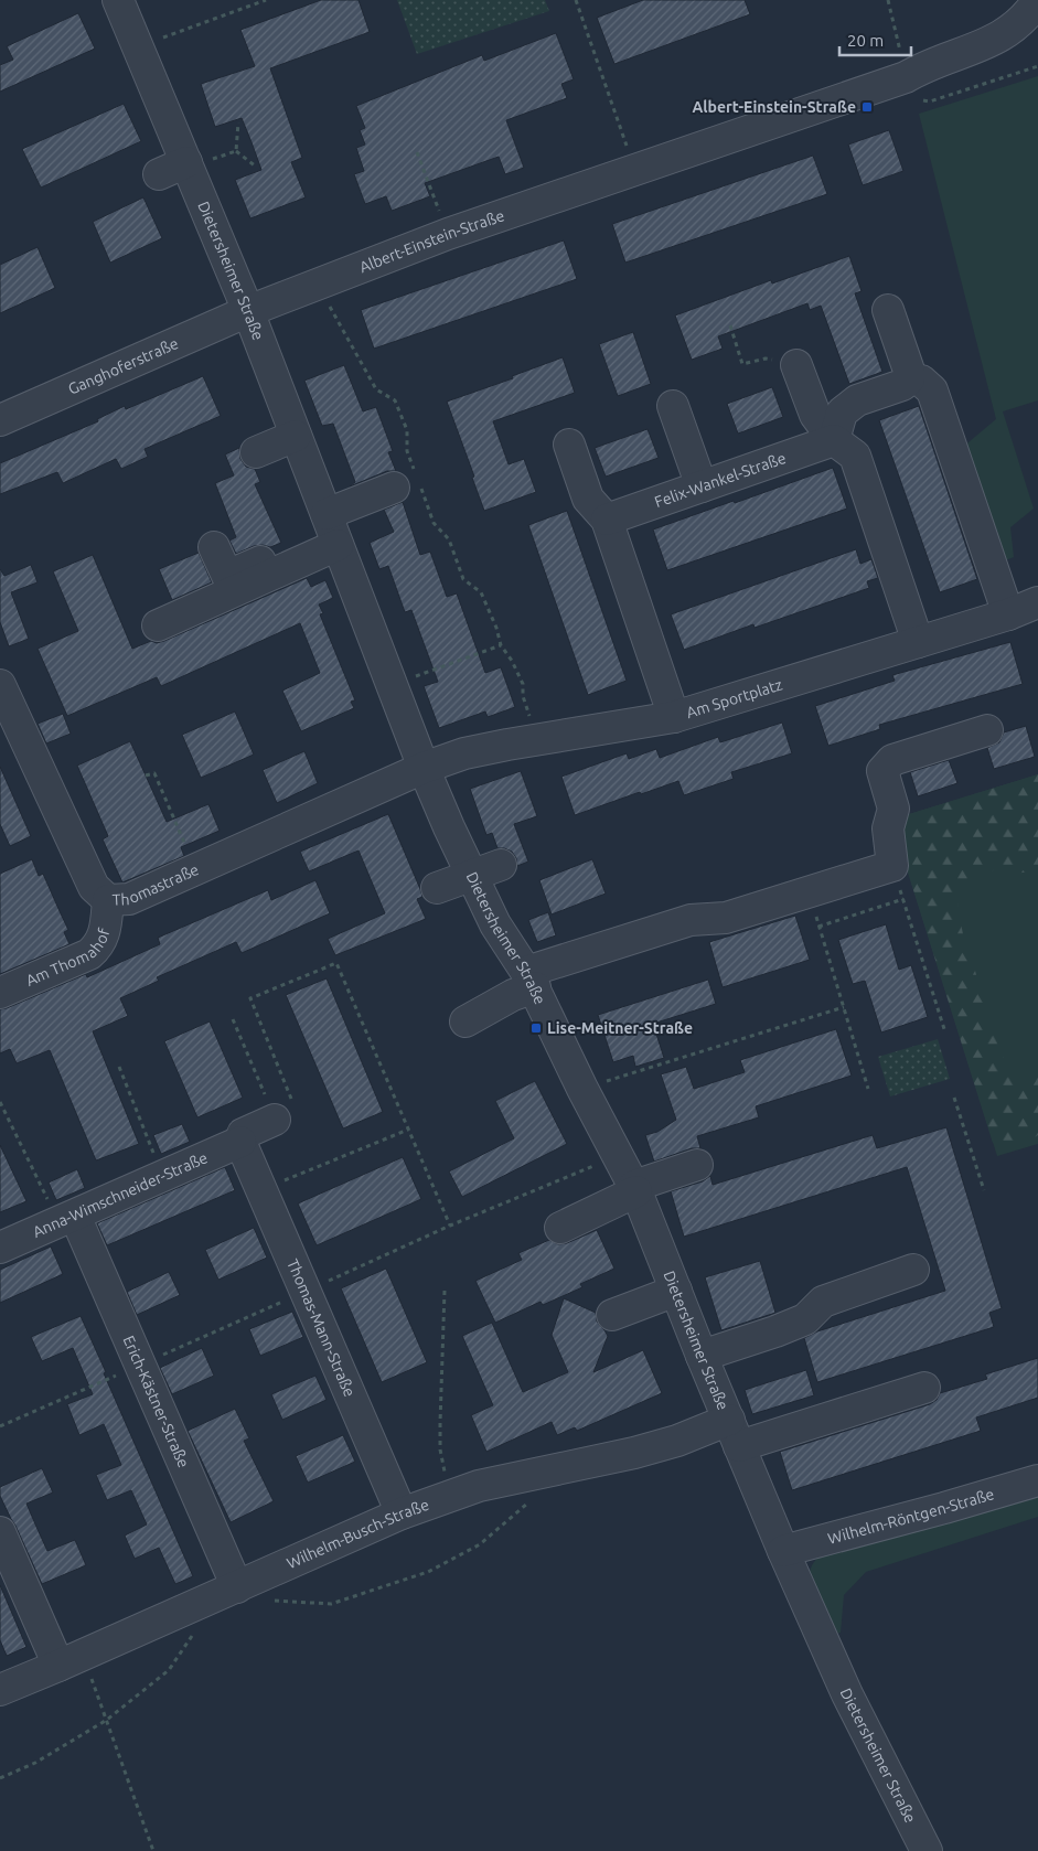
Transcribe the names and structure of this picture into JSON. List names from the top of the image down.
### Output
{
  "streets": {
    "street": [
      "Albert-Einstein-Straße",
      "Dietersheimer Straße",
      "Ganghoferstraße",
      "Felix-Wankel-Straße",
      "Am Sportplatz",
      "Thomastraße",
      "Am Thomahof",
      "Anna-Wimschneider-Straße",
      "Thomas-Mann-Straße",
      "Erich-Kästner-Straße",
      "Wilhelm-Röntgen-Straße",
      "Wilhelm-Busch-Straße"
    ]
  },
  "crossings": [
    ["Albert-Einstein-Straße", "Dietersheimer Straße"],
    ["Albert-Einstein-Straße", "Ganghoferstraße"],
    ["Dietersheimer Straße", "Ganghoferstraße"],
    ["Dietersheimer Straße", "Am Sportplatz"],
    ["Dietersheimer Straße", "Thomastraße"],
    ["Dietersheimer Straße", "Wilhelm-Röntgen-Straße"],
    ["Dietersheimer Straße", "Wilhelm-Busch-Straße"],
    ["Am Sportplatz", "Thomastraße"],
    ["Thomastraße", "Am Thomahof"],
    ["Anna-Wimschneider-Straße", "Thomas-Mann-Straße"],
    ["Anna-Wimschneider-Straße", "Erich-Kästner-Straße"],
    ["Thomas-Mann-Straße", "Wilhelm-Busch-Straße"],
    ["Erich-Kästner-Straße", "Wilhelm-Busch-Straße"]
  ],
  "places": {
    "transit": ["Albert-Einstein-Straße", "Lise-Meitner-Straße"]
  },
  "scale_bar": "20 m"
}
